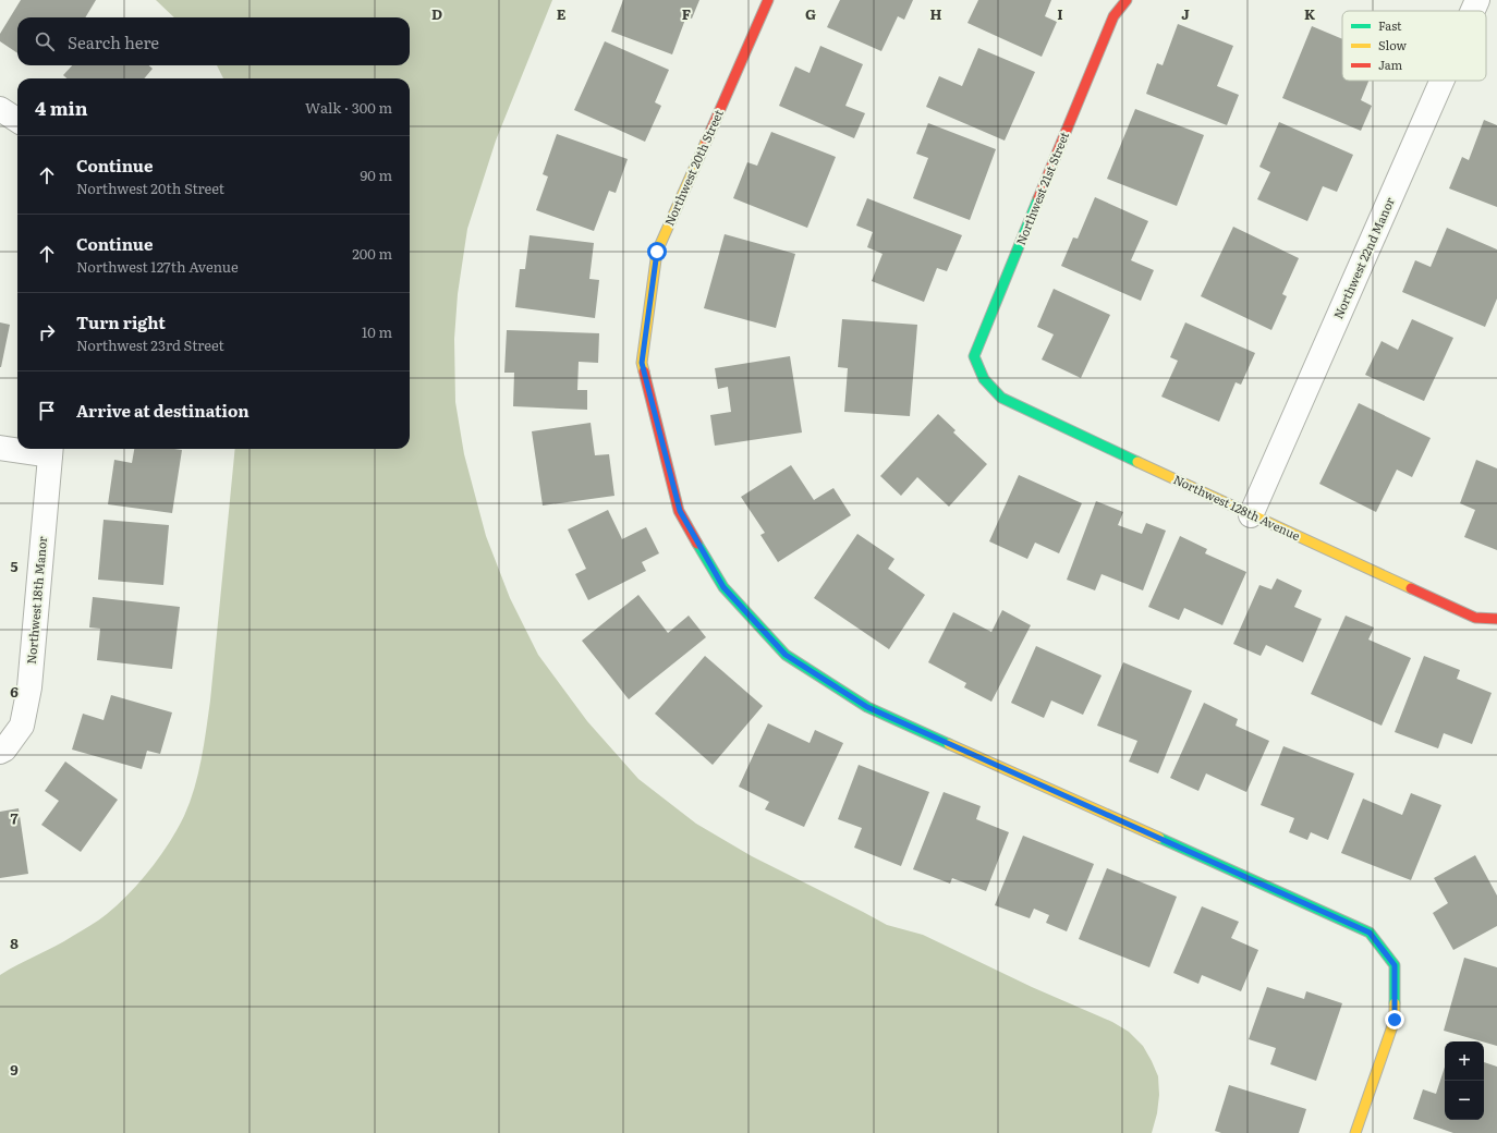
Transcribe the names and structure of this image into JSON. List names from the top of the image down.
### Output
{
  "streets": {
    "street": [
      "Northwest 20th Street",
      "Northwest 21st Street",
      "Northwest 22nd Manor",
      "Northwest 128th Avenue",
      "Northwest 18th Manor"
    ]
  },
  "crossings": [
    ["Northwest 21st Street", "Northwest 128th Avenue"],
    ["Northwest 22nd Manor", "Northwest 128th Avenue"]
  ],
  "legend": ["Fast", "Slow", "Jam"],
  "page": {
    "search": "Search here",
    "heading": ["4 min", "Walk · 300 m"],
    "list": [
      ["Continue", "Northwest 20th Street", "90 m"],
      ["Continue", "Northwest 127th Avenue", "200 m"],
      ["Turn right", "Northwest 23rd Street", "10 m"],
      "Arrive at destination"
    ],
    "map_buttons": ["+", "−"]
  },
  "grid": {
    "columns": [
      "D",
      "E",
      "F",
      "G",
      "H",
      "I",
      "J",
      "K"
    ],
    "rows": [
      "5",
      "6",
      "7",
      "8",
      "9"
    ]
  }
}
